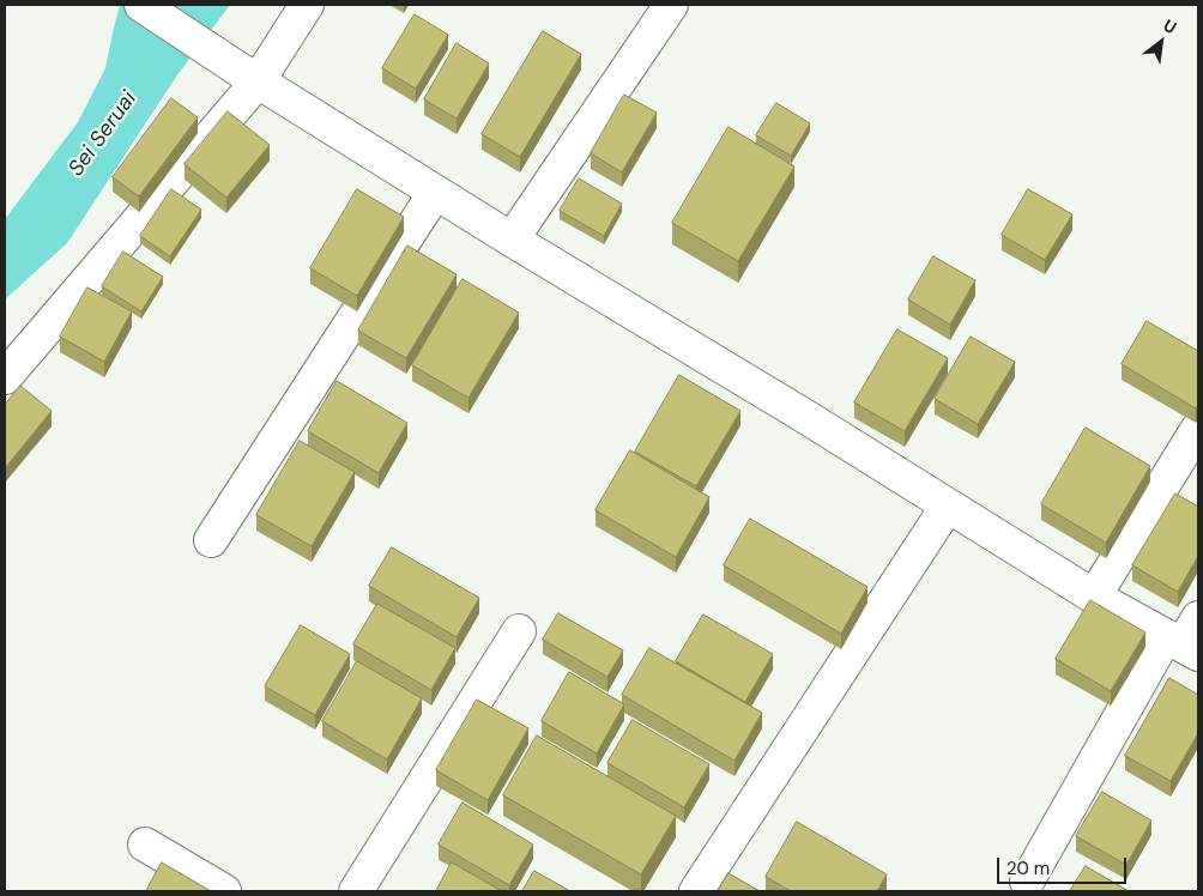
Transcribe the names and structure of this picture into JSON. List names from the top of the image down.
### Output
{
  "water": ["Sei Seruai"],
  "scale_bar": "20 m",
  "north": "top right"
}
